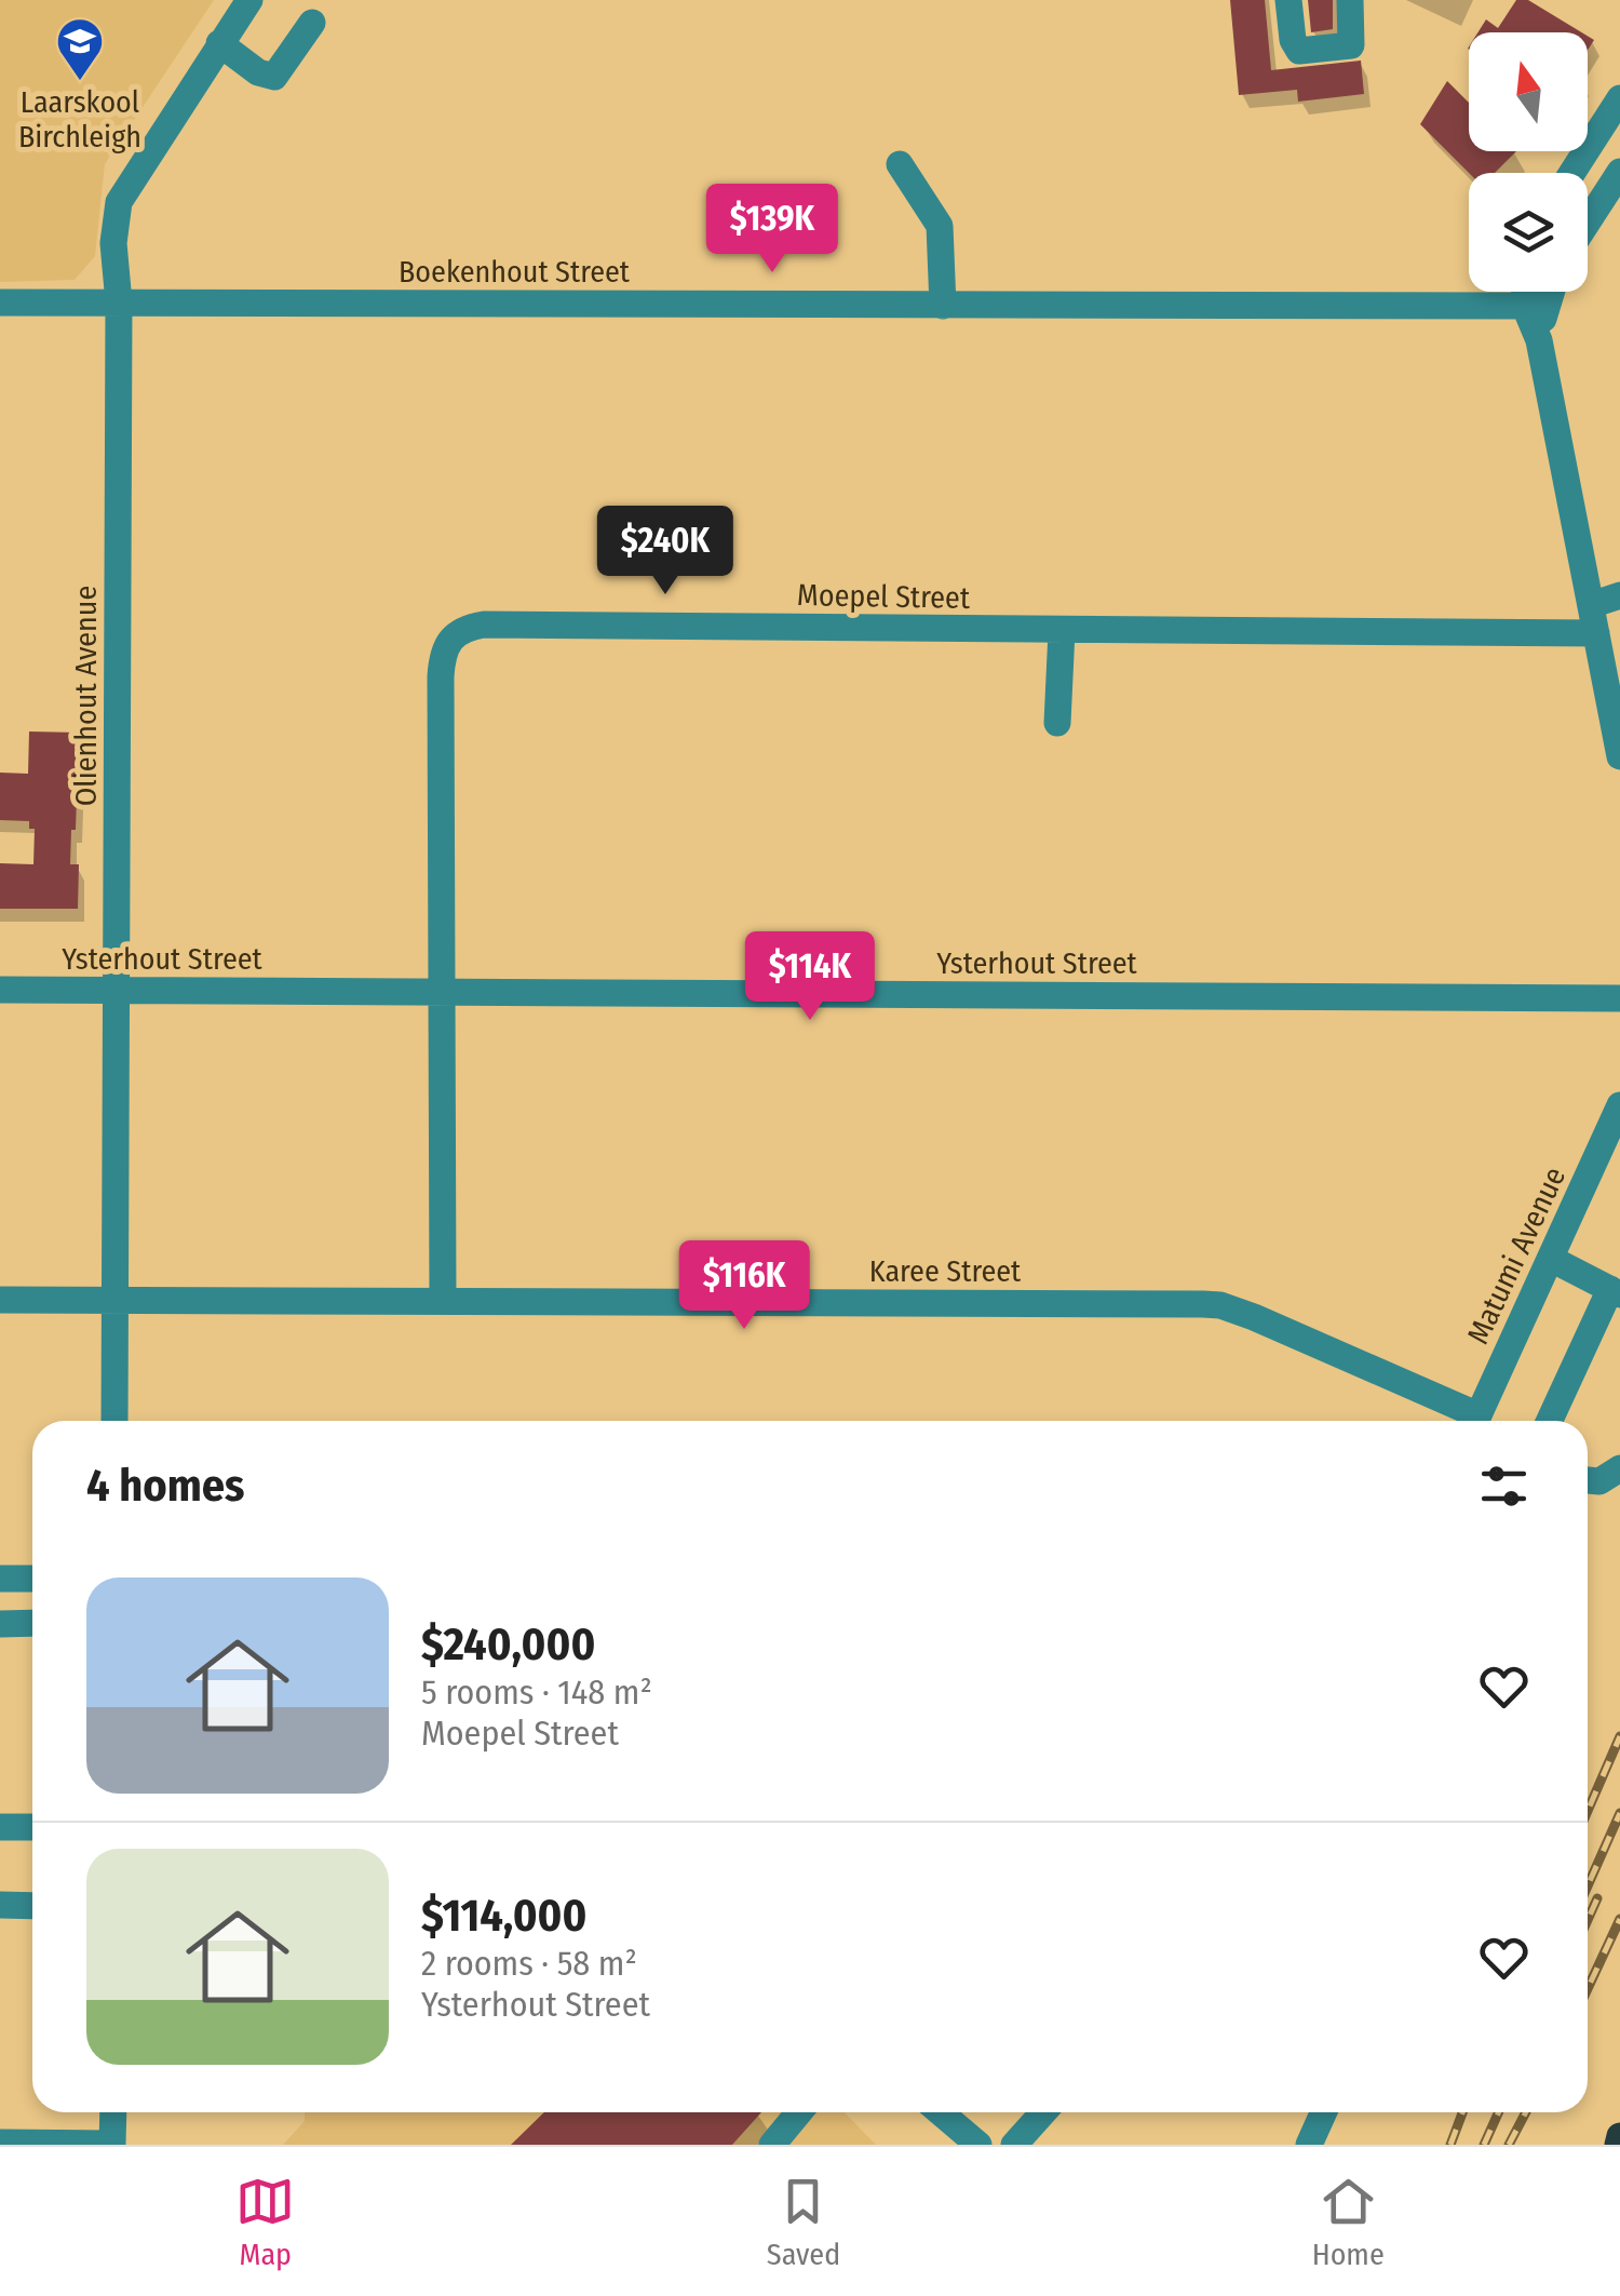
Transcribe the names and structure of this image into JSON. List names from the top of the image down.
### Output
{
  "streets": {
    "street": [
      "Boekenhout Street",
      "Moepel Street",
      "Olienhout Avenue",
      "Ysterhout Street",
      "Matumi Avenue",
      "Karee Street"
    ]
  },
  "crossings": [
    ["Boekenhout Street", "Olienhout Avenue"],
    ["Moepel Street", "Ysterhout Street"],
    ["Moepel Street", "Karee Street"],
    ["Olienhout Avenue", "Ysterhout Street"],
    ["Olienhout Avenue", "Karee Street"]
  ],
  "places": {
    "school or university": ["Laarskool Birchleigh"]
  },
  "north": "top",
  "page": {
    "price": [
      "$139K",
      "$240K",
      "$114K",
      "$116K"
    ],
    "heading": "4 homes",
    "list": [
      {
        "name": "$240,000",
        "note": "5 rooms · 148 m² · Moepel Street"
      },
      {
        "name": "$114,000",
        "note": "2 rooms · 58 m² · Ysterhout Street"
      }
    ],
    "tabs": ["Map", "Saved", "Home"]
  }
}
